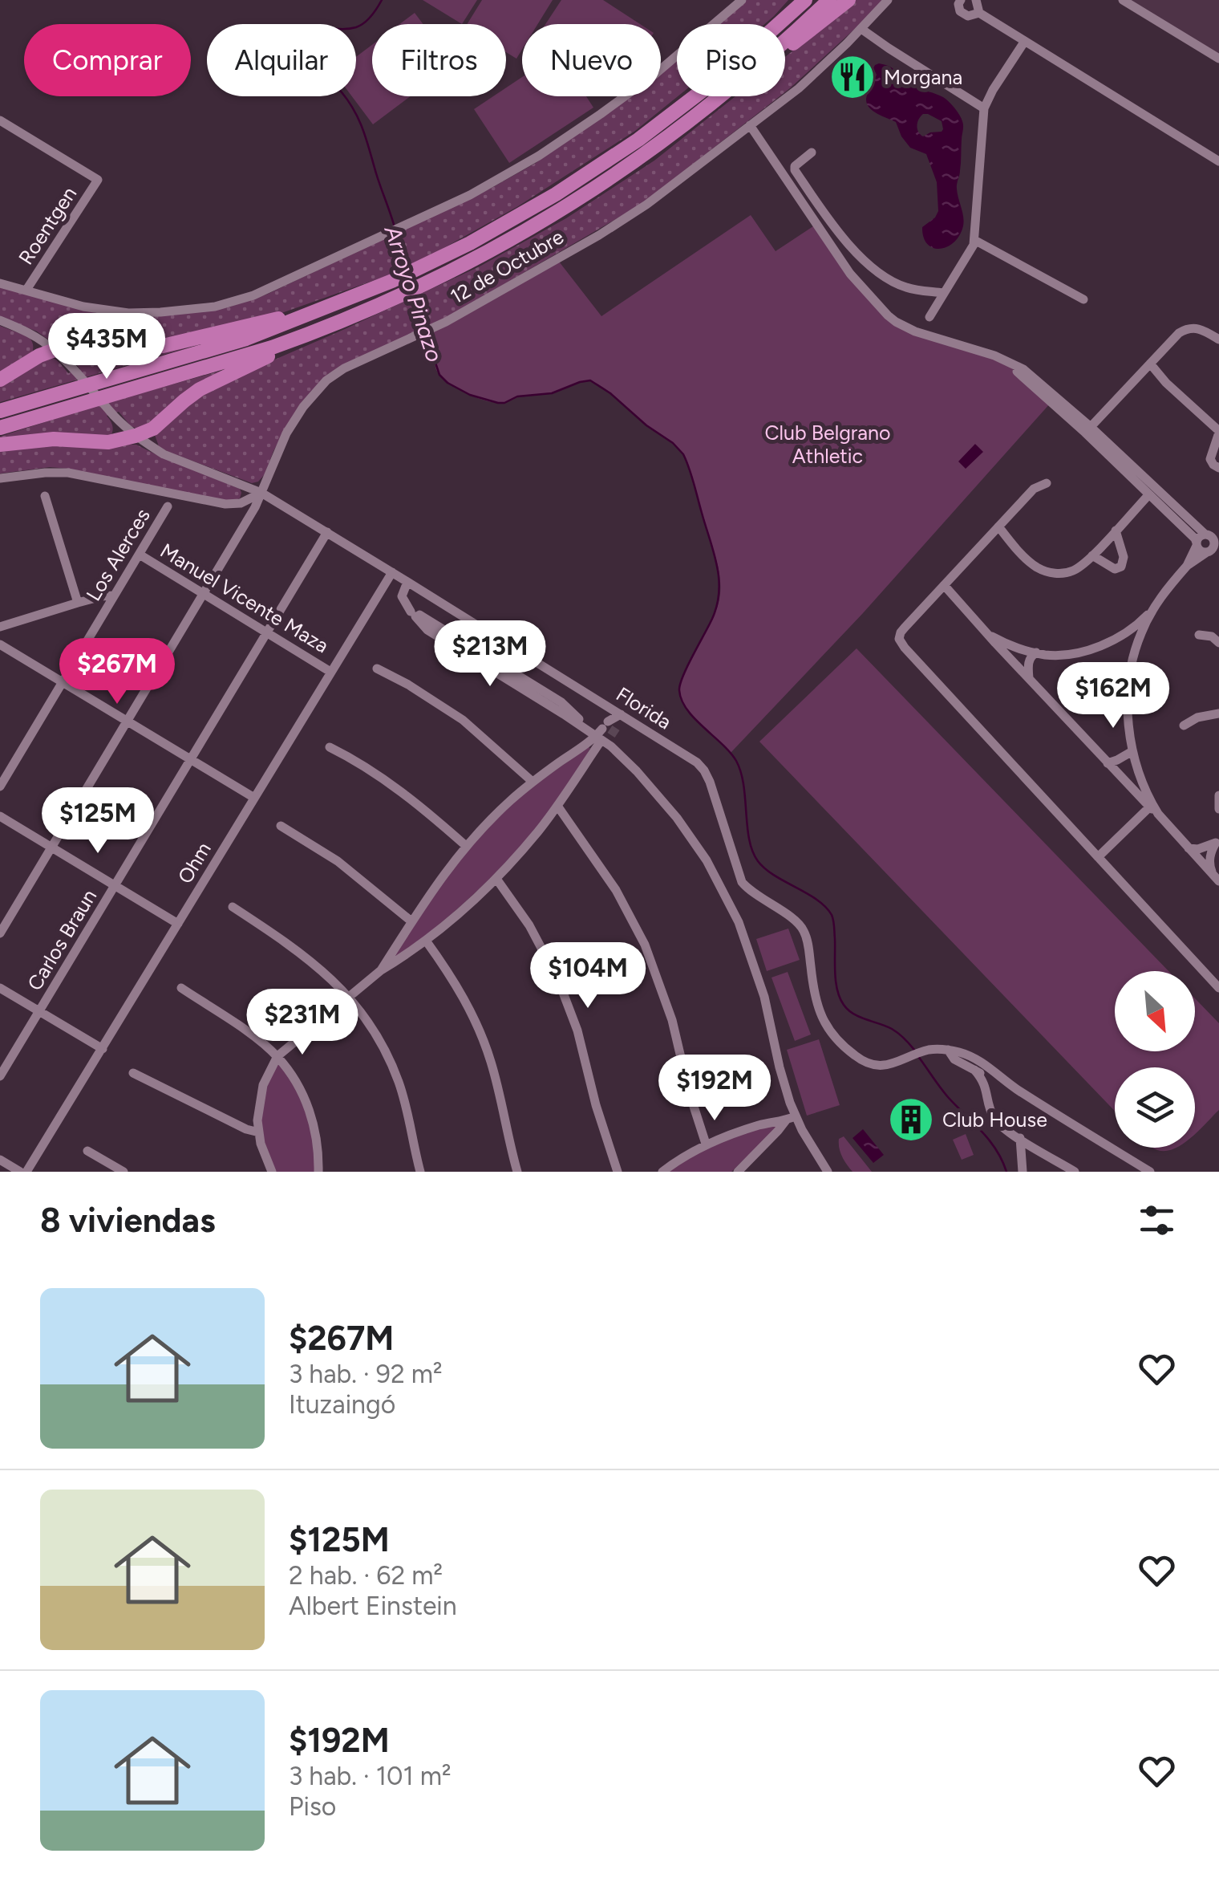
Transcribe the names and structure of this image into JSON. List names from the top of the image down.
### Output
{
  "streets": {
    "street": [
      "Roentgen",
      "12 de Octubre",
      "Los Alerces",
      "Manuel Vicente Maza",
      "Florida",
      "Ohm",
      "Carlos Braun"
    ]
  },
  "crossings": [
    ["12 de Octubre", "Manuel Vicente Maza"],
    ["12 de Octubre", "Florida"],
    ["Los Alerces", "Manuel Vicente Maza"],
    ["Manuel Vicente Maza", "Ohm"],
    ["Manuel Vicente Maza", "Carlos Braun"],
    ["Florida", "Ohm"],
    ["Florida", "Carlos Braun"]
  ],
  "water": ["Arroyo Pinazo"],
  "parks": ["Club Belgrano Athletic"],
  "places": {
    "restaurant": ["Morgana"],
    "building": ["Club House"]
  },
  "north": "bottom right",
  "page": {
    "chip": [
      "Comprar",
      "Alquilar",
      "Filtros",
      "Nuevo",
      "Piso"
    ],
    "price": [
      "$435M",
      "$213M",
      "$267M",
      "$162M",
      "$125M",
      "$104M",
      "$231M",
      "$192M"
    ],
    "heading": "8 viviendas",
    "list": [
      {
        "name": "$267M",
        "note": "3 hab. · 92 m² · Ituzaingó"
      },
      {
        "name": "$125M",
        "note": "2 hab. · 62 m² · Albert Einstein"
      },
      {
        "name": "$192M",
        "note": "3 hab. · 101 m² · Piso"
      }
    ]
  }
}
